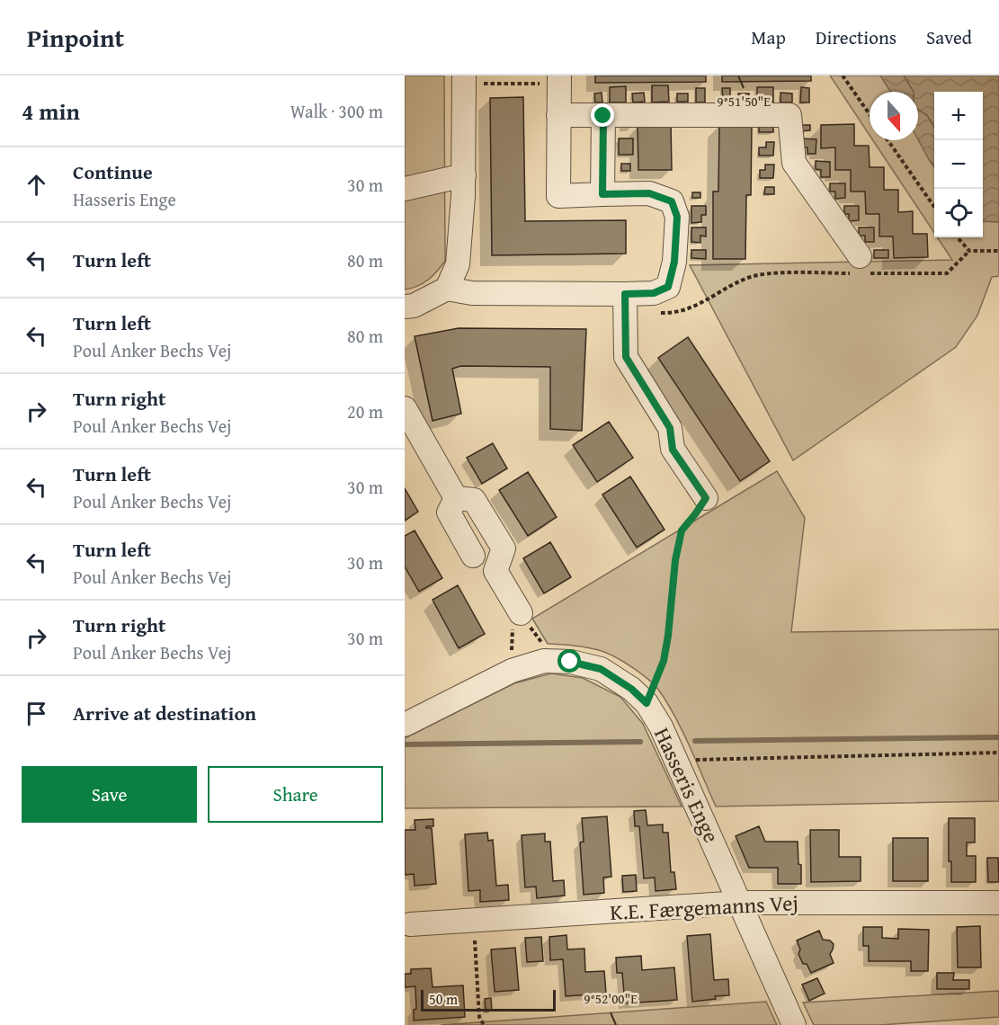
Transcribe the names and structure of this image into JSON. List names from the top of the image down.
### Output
{
  "streets": {
    "street": ["Hasseris Enge", "K.E. Færgemanns Vej"]
  },
  "crossings": [
    ["Hasseris Enge", "K.E. Færgemanns Vej"]
  ],
  "scale_bar": "50 m",
  "north": "bottom",
  "page": {
    "header": "Pinpoint",
    "nav": ["Map", "Directions", "Saved"],
    "heading": ["4 min", "Walk · 300 m"],
    "map_buttons": ["+", "−"],
    "list": [
      ["Continue", "Hasseris Enge", "30 m"],
      ["Turn left", "80 m"],
      ["Turn left", "Poul Anker Bechs Vej", "80 m"],
      ["Turn right", "Poul Anker Bechs Vej", "20 m"],
      ["Turn left", "Poul Anker Bechs Vej", "30 m"],
      ["Turn left", "Poul Anker Bechs Vej", "30 m"],
      ["Turn right", "Poul Anker Bechs Vej", "30 m"],
      "Arrive at destination"
    ],
    "buttons": ["Save", "Share"],
    "scale": "50 m"
  },
  "coordinates": ["9°51'50\"E", "9°52'00\"E"]
}
